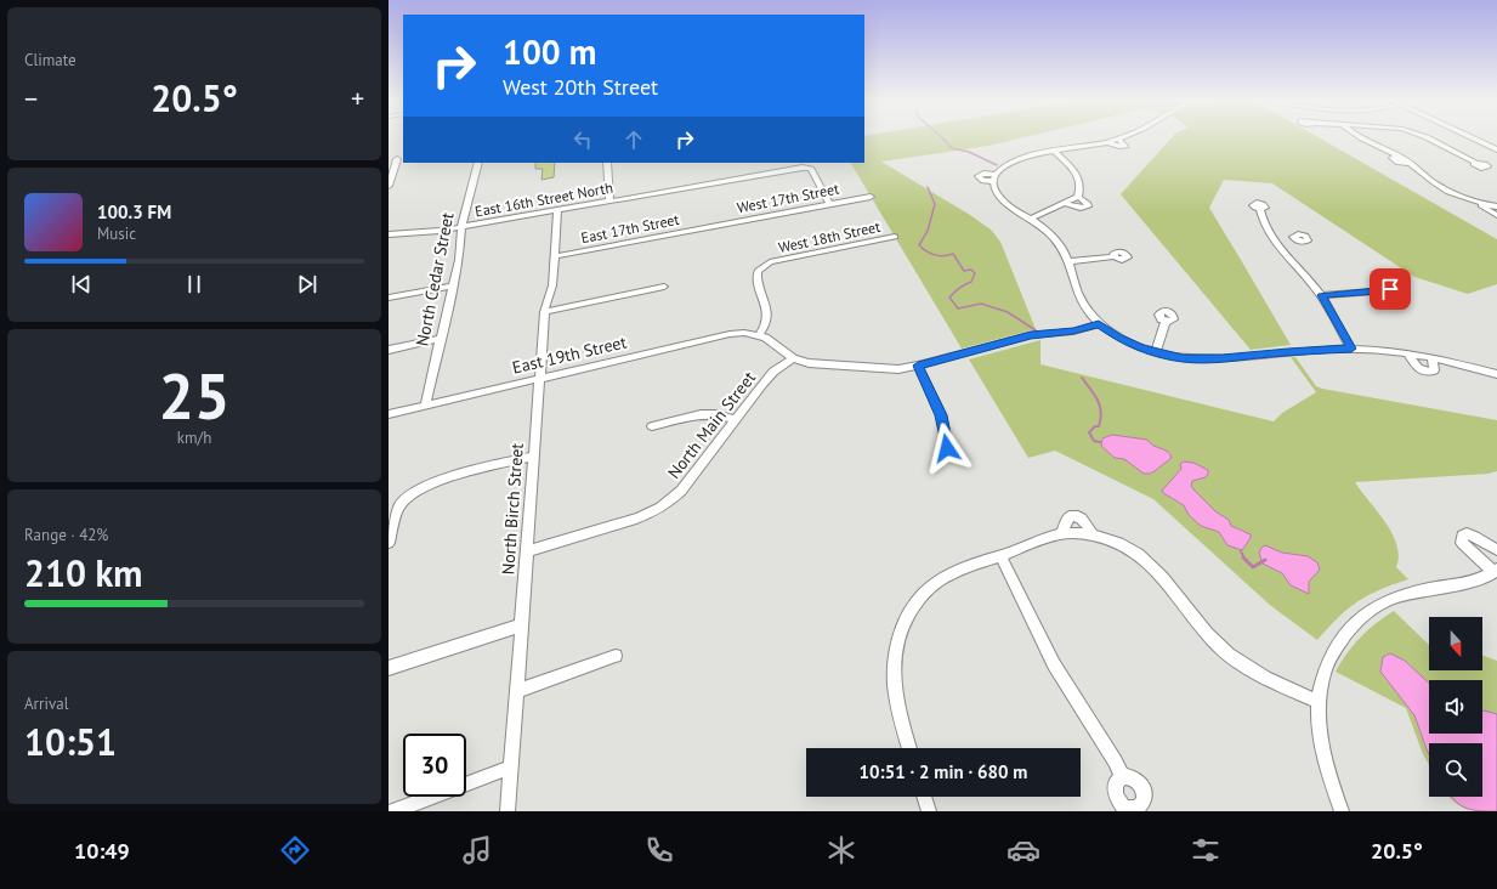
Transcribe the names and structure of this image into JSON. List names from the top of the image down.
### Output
{
  "streets": {
    "street": [
      "West 17th Street",
      "East 16th Street North",
      "East 17th Street",
      "West 18th Street",
      "North Cedar Street",
      "East 19th Street",
      "North Main Street",
      "North Birch Street"
    ]
  },
  "crossings": [
    ["West 17th Street", "East 16th Street North"],
    ["West 17th Street", "East 17th Street"],
    ["East 16th Street North", "North Cedar Street"],
    ["East 16th Street North", "North Birch Street"],
    ["East 17th Street", "North Birch Street"],
    ["West 18th Street", "East 19th Street"],
    ["North Cedar Street", "East 19th Street"],
    ["East 19th Street", "North Birch Street"],
    ["North Main Street", "North Birch Street"]
  ],
  "north": "bottom",
  "page": {
    "tile": [
      "Climate",
      ["25", "km/h"],
      ["Range · 42%", "210 km"],
      ["Arrival", "10:51"]
    ],
    "turn": ["100 m", "West 20th Street"],
    "heat": ["−", "20.5°", "+"],
    "song": ["100.3 FM", "Music"],
    "limit": "30",
    "trip": "10:51 · 2 min · 680 m",
    "tabs": ["10:49", "20.5°"]
  }
}
